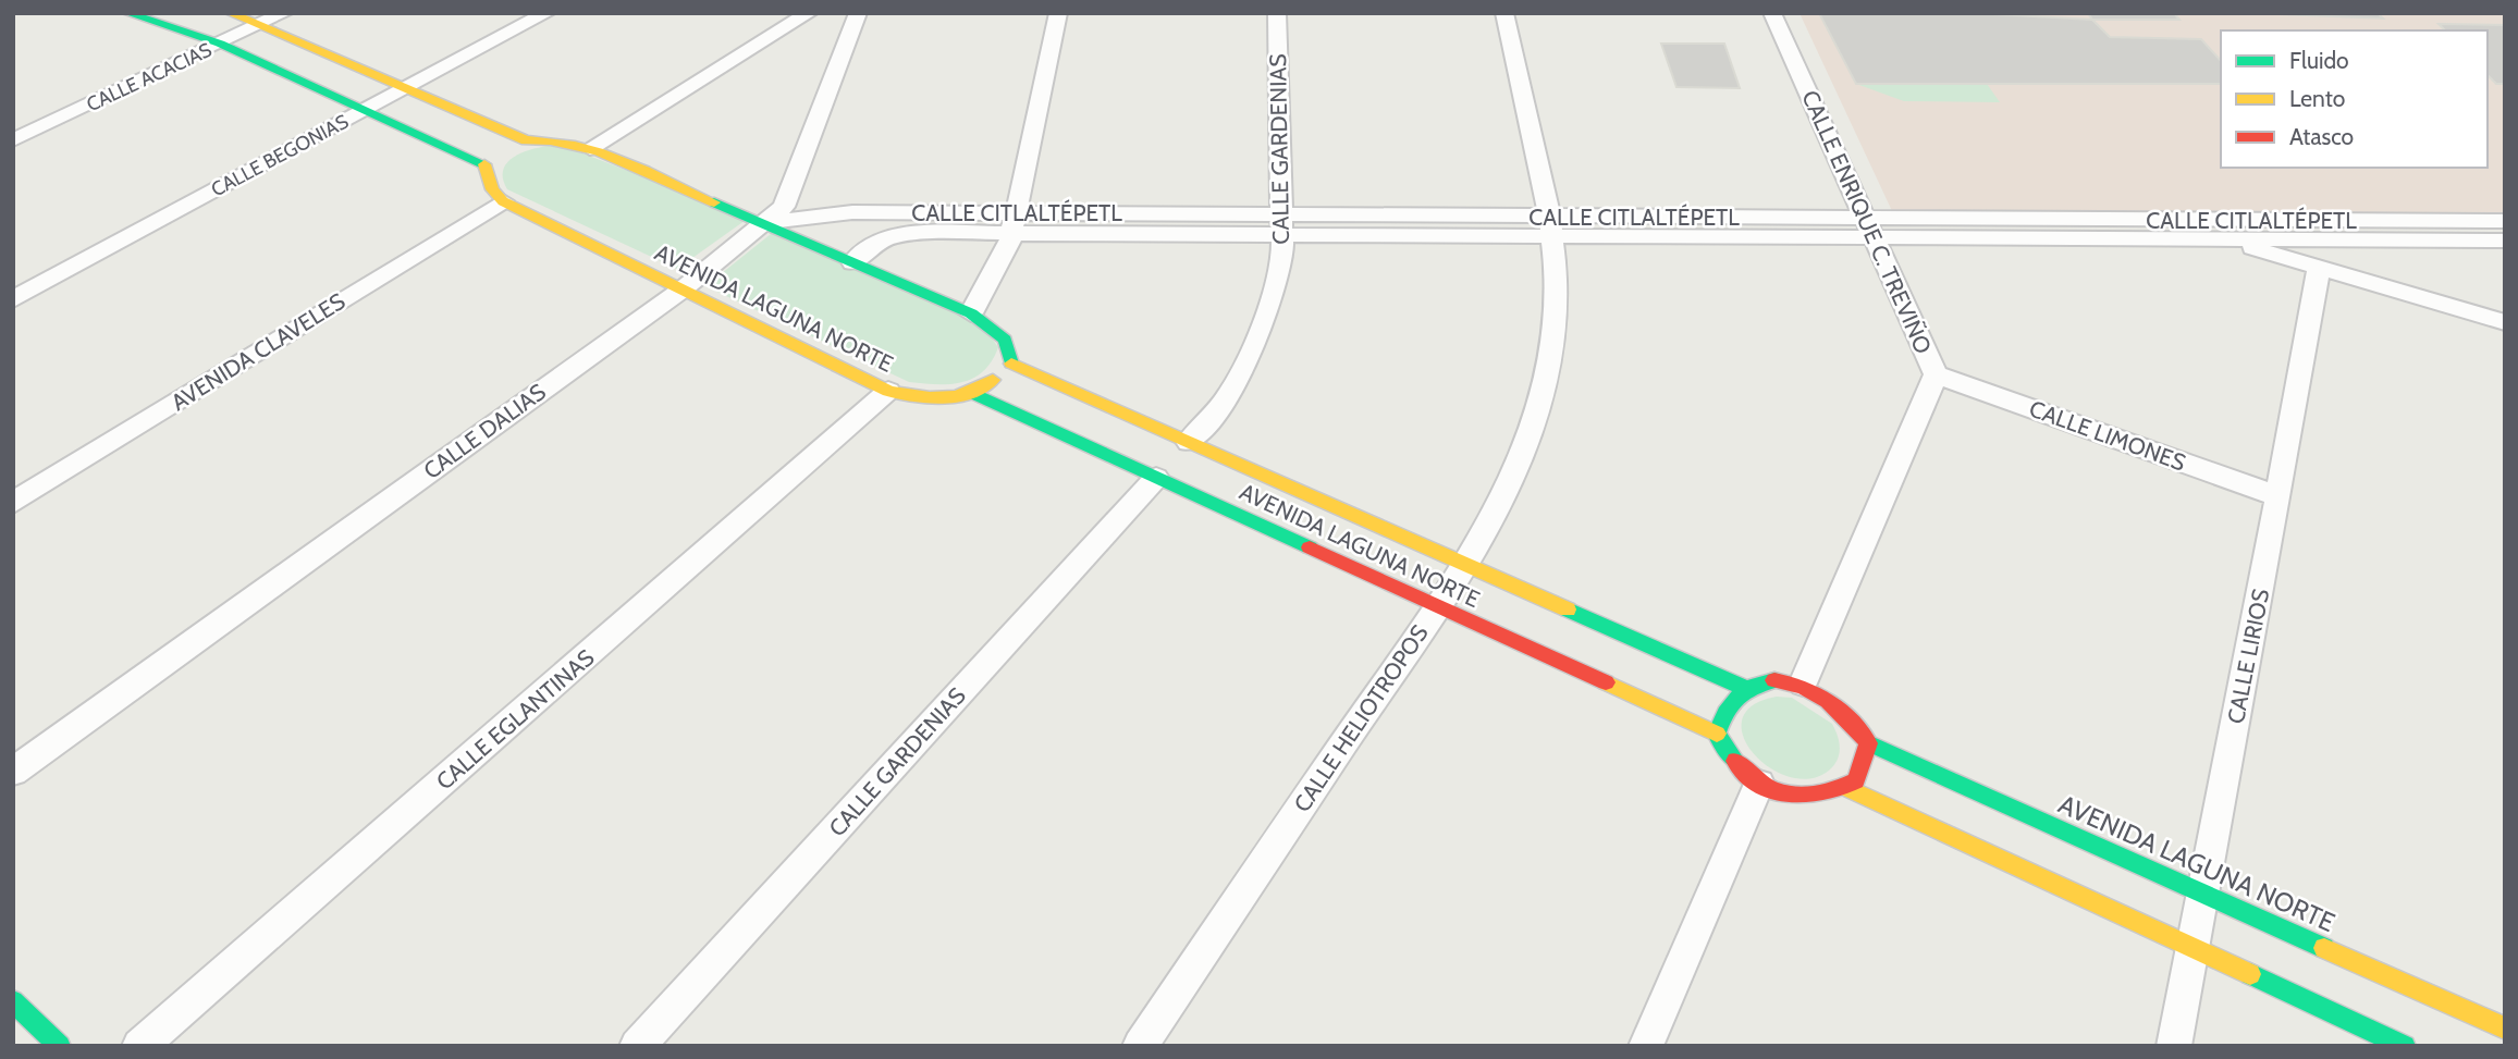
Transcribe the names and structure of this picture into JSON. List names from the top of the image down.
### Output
{
  "streets": {
    "street": [
      "CALLE ACACIAS",
      "CALLE GARDENIAS",
      "CALLE BEGONIAS",
      "CALLE CITLALTÉPETL",
      "CALLE ENRIQUE C. TREVIÑO",
      "AVENIDA LAGUNA NORTE",
      "AVENIDA CLAVELES",
      "CALLE DALIAS",
      "CALLE LIMONES",
      "CALLE LIRIOS",
      "CALLE HELIOTROPOS",
      "CALLE EGLANTINAS"
    ]
  },
  "crossings": [
    ["CALLE GARDENIAS", "CALLE CITLALTÉPETL"],
    ["CALLE GARDENIAS", "AVENIDA LAGUNA NORTE"],
    ["CALLE CITLALTÉPETL", "CALLE ENRIQUE C. TREVIÑO"],
    ["CALLE CITLALTÉPETL", "CALLE DALIAS"],
    ["CALLE CITLALTÉPETL", "CALLE HELIOTROPOS"],
    ["CALLE ENRIQUE C. TREVIÑO", "AVENIDA LAGUNA NORTE"],
    ["CALLE ENRIQUE C. TREVIÑO", "CALLE LIMONES"],
    ["AVENIDA LAGUNA NORTE", "AVENIDA CLAVELES"],
    ["AVENIDA LAGUNA NORTE", "CALLE DALIAS"],
    ["AVENIDA LAGUNA NORTE", "CALLE LIRIOS"],
    ["AVENIDA LAGUNA NORTE", "CALLE HELIOTROPOS"],
    ["AVENIDA LAGUNA NORTE", "CALLE EGLANTINAS"],
    ["CALLE LIMONES", "CALLE LIRIOS"]
  ],
  "legend": ["Fluido", "Lento", "Atasco"]
}
